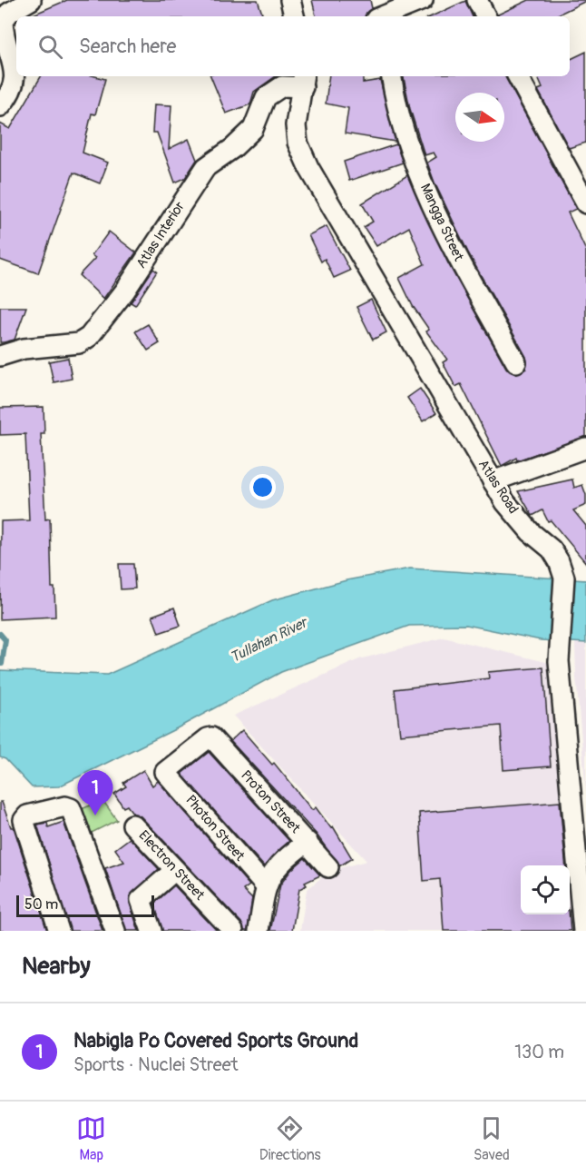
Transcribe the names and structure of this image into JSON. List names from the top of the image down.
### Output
{
  "streets": {
    "street": [
      "Mangga Street",
      "Atlas Interior",
      "Atlas Road",
      "Proton Street",
      "Photon Street",
      "Electron Street"
    ]
  },
  "crossings": [
    ["Atlas Interior", "Atlas Road"],
    ["Proton Street", "Photon Street"]
  ],
  "water": ["Tullahan River"],
  "scale_bar": "50 m",
  "north": "right",
  "page": {
    "search": "Search here",
    "pins": "1",
    "scale": "50 m",
    "heading": "Nearby",
    "list": [
      {
        "mark": "1",
        "name": "Nabigla Po Covered Sports Ground",
        "note": "Sports · Nuclei Street",
        "value": "130 m"
      }
    ],
    "nav": ["Map", "Directions", "Saved"]
  }
}
